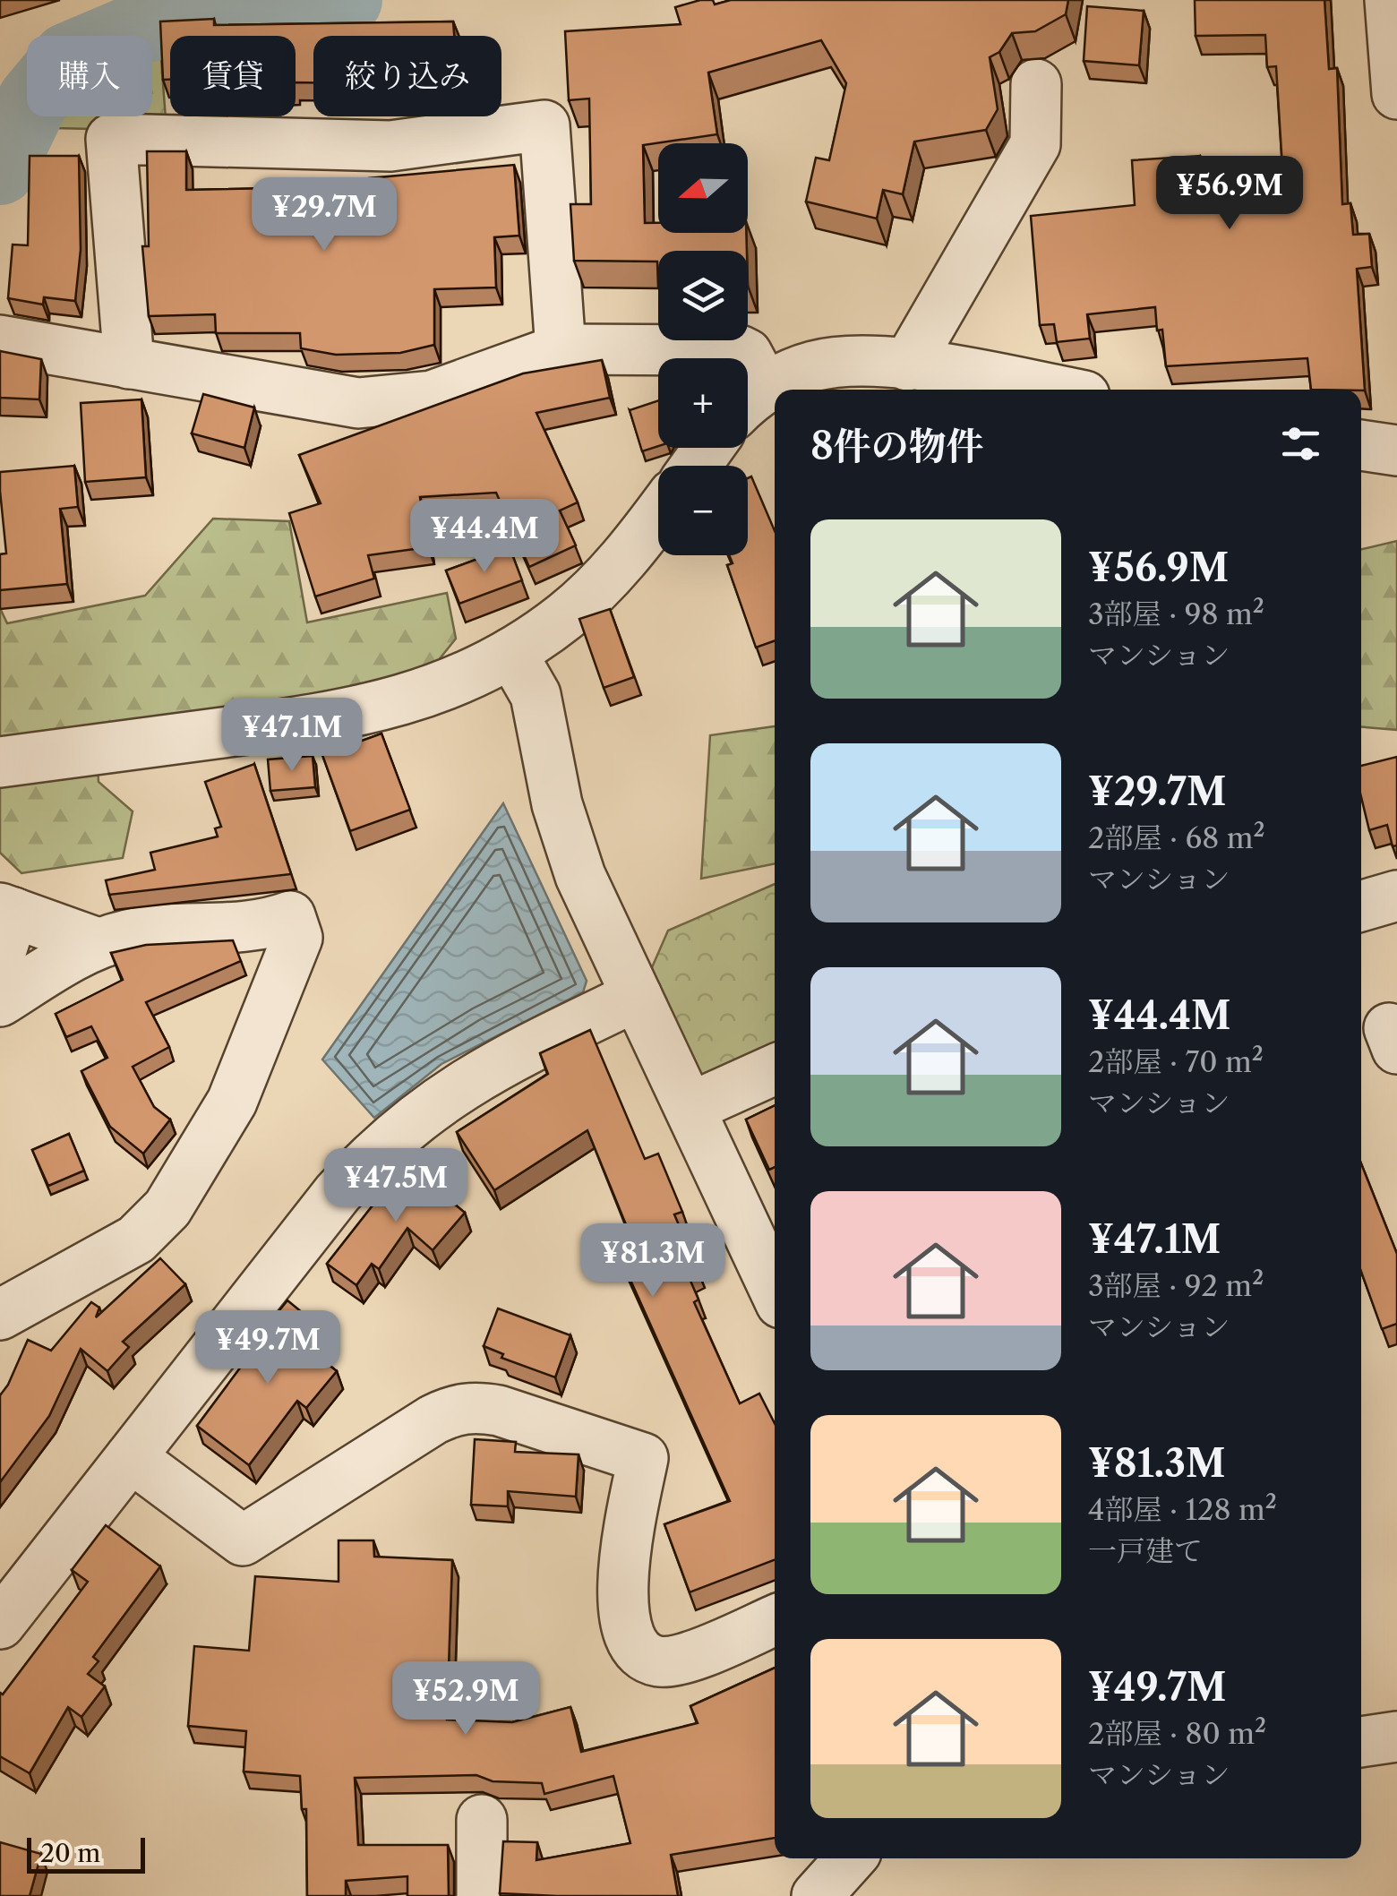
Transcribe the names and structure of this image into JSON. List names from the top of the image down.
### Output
{
  "scale_bar": "20 m",
  "north": "left",
  "page": {
    "chip": ["購入", "賃貸", "絞り込み"],
    "map_buttons": ["+", "−"],
    "price": [
      "¥56.9M",
      "¥29.7M",
      "¥44.4M",
      "¥47.1M",
      "¥47.5M",
      "¥81.3M",
      "¥49.7M",
      "¥52.9M"
    ],
    "heading": "8件の物件",
    "list": [
      {
        "name": "¥56.9M",
        "note": "3部屋 · 98 m² · マンション"
      },
      {
        "name": "¥29.7M",
        "note": "2部屋 · 68 m² · マンション"
      },
      {
        "name": "¥44.4M",
        "note": "2部屋 · 70 m² · マンション"
      },
      {
        "name": "¥47.1M",
        "note": "3部屋 · 92 m² · マンション"
      },
      {
        "name": "¥81.3M",
        "note": "4部屋 · 128 m² · 一戸建て"
      },
      {
        "name": "¥49.7M",
        "note": "2部屋 · 80 m² · マンション"
      }
    ],
    "scale": "20 m"
  }
}
